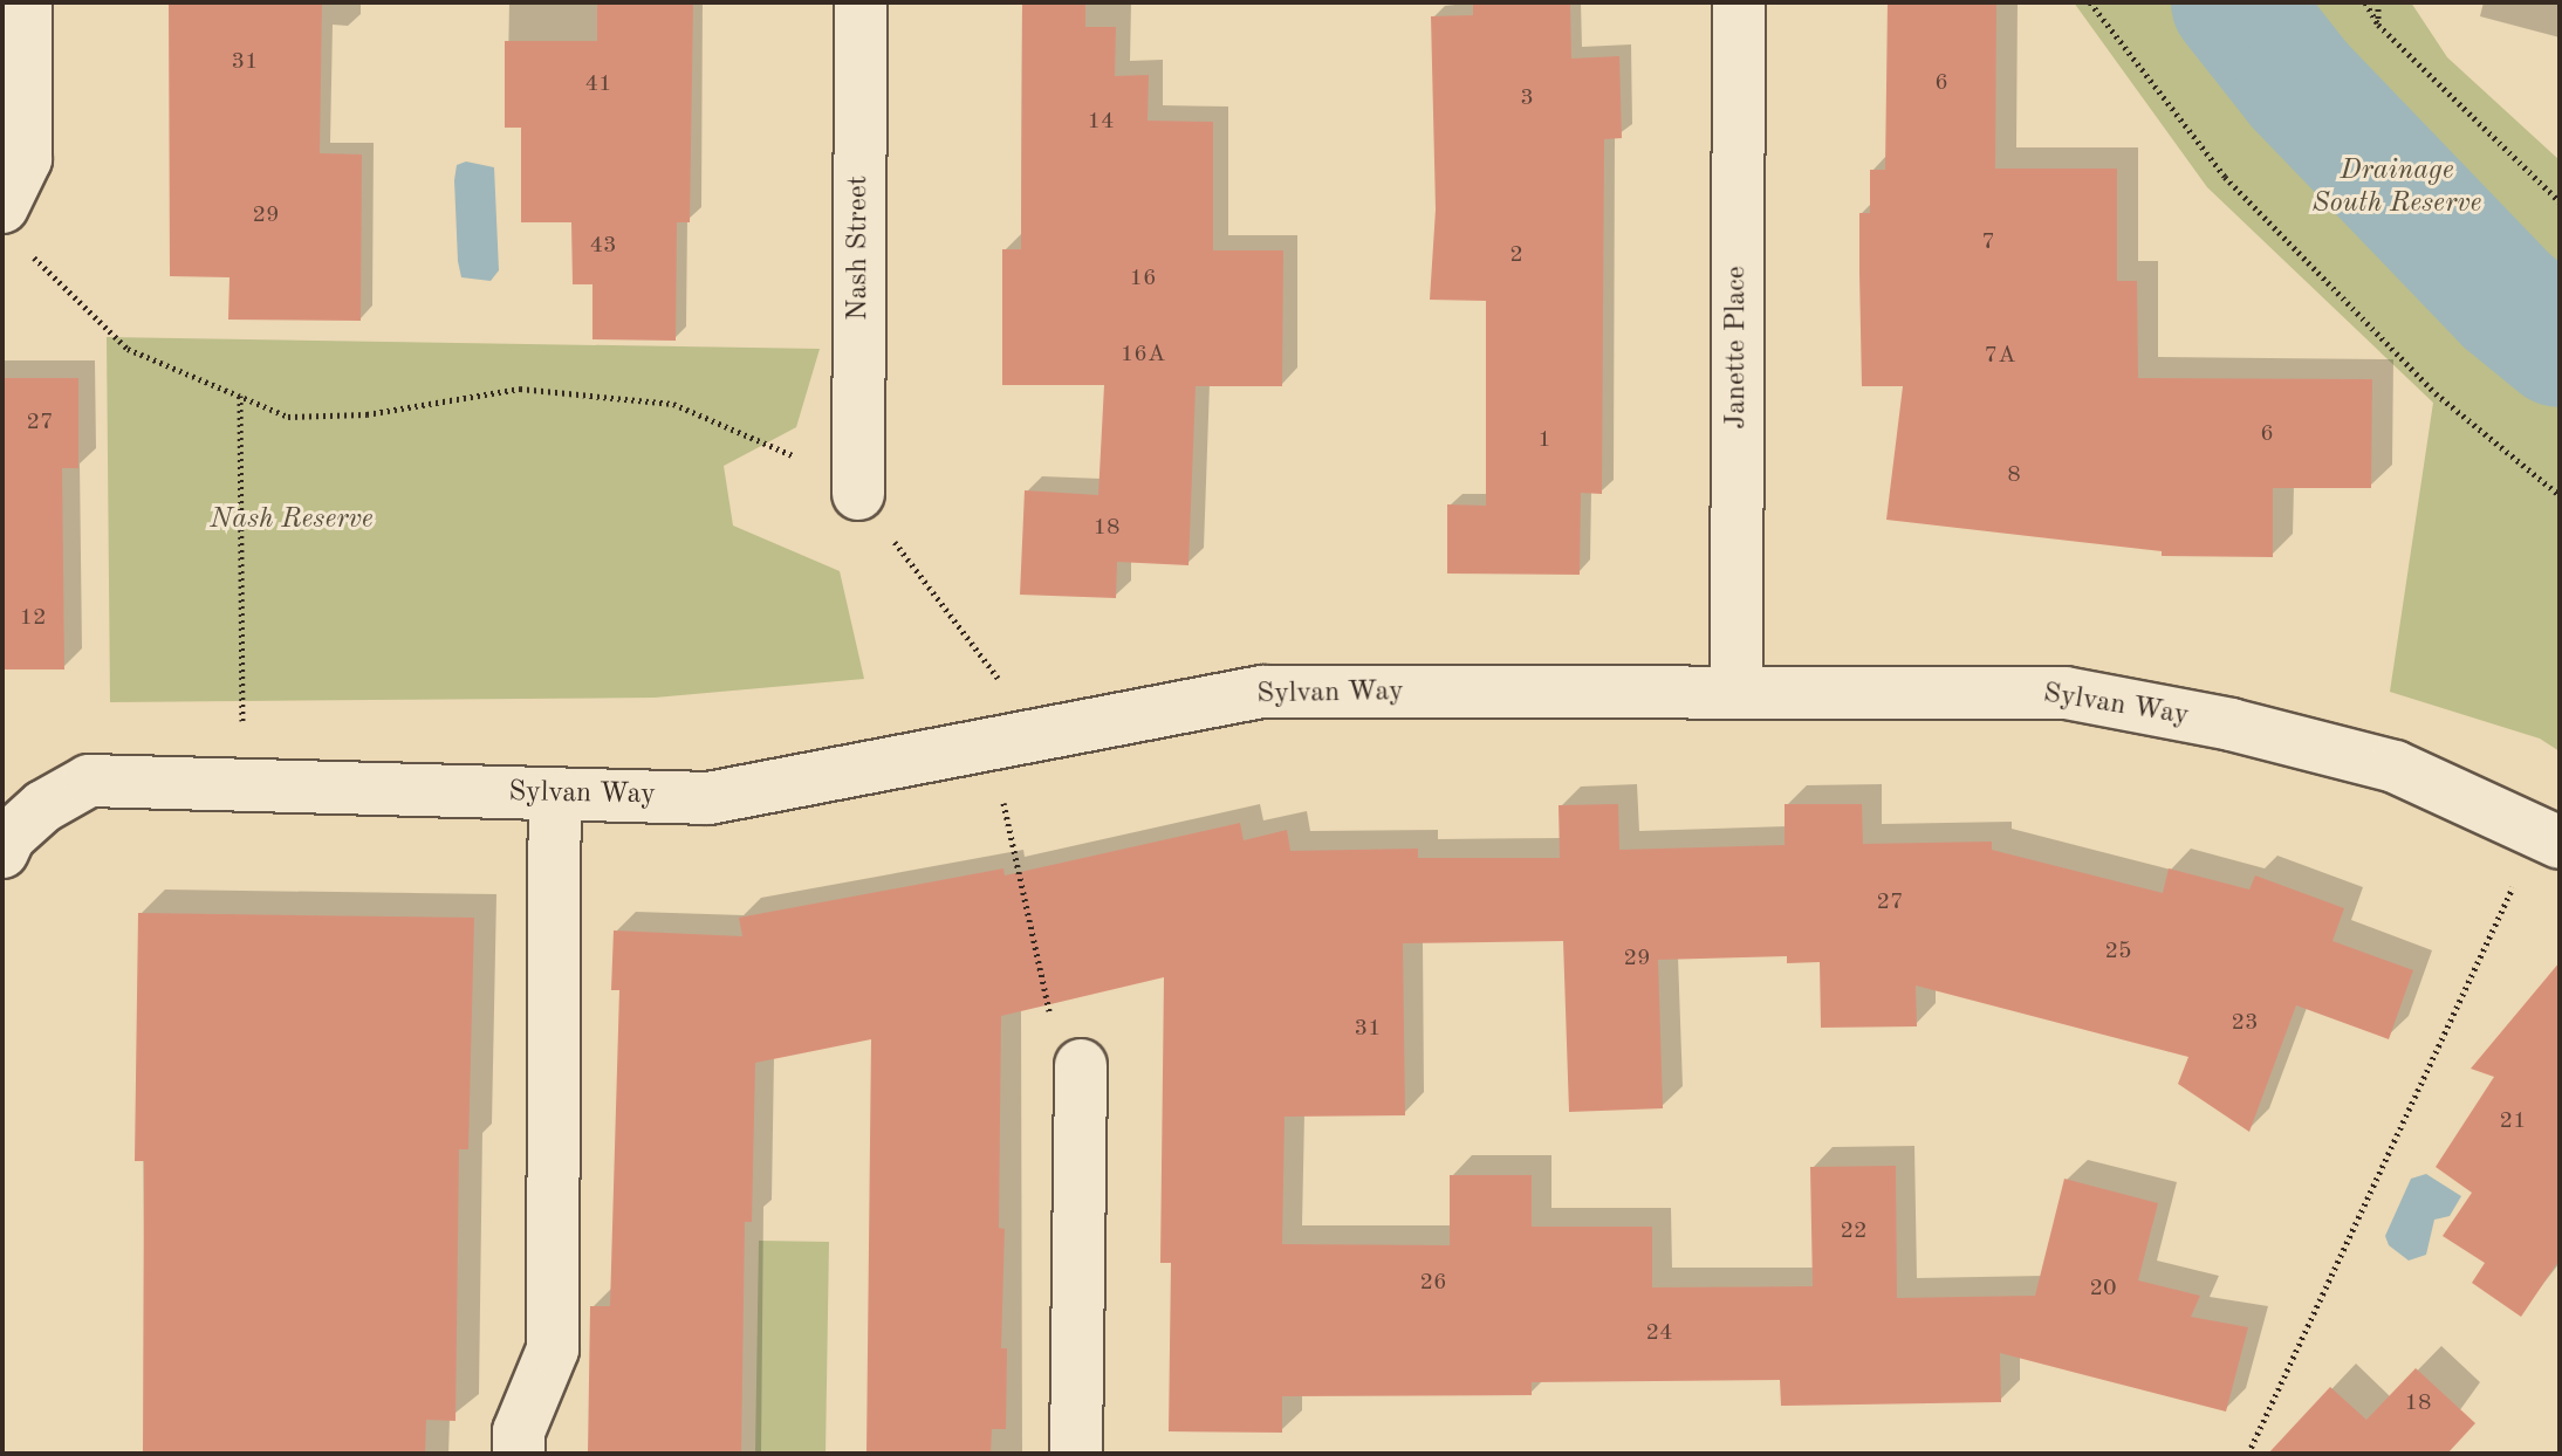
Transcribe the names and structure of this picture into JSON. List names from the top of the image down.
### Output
{
  "streets": {
    "street": ["Nash Street", "Janette Place", "Sylvan Way"]
  },
  "crossings": [
    ["Janette Place", "Sylvan Way"]
  ],
  "parks": ["Drainage South Reserve", "Nash Reserve"],
  "house_numbers": [
    "31",
    "6",
    "41",
    "3",
    "14",
    "29",
    "7",
    "43",
    "2",
    "16",
    "16A",
    "7A",
    "27",
    "6",
    "1",
    "8",
    "18",
    "12",
    "27",
    "25",
    "29",
    "23",
    "31",
    "21",
    "22",
    "26",
    "20",
    "24",
    "18"
  ]
}
